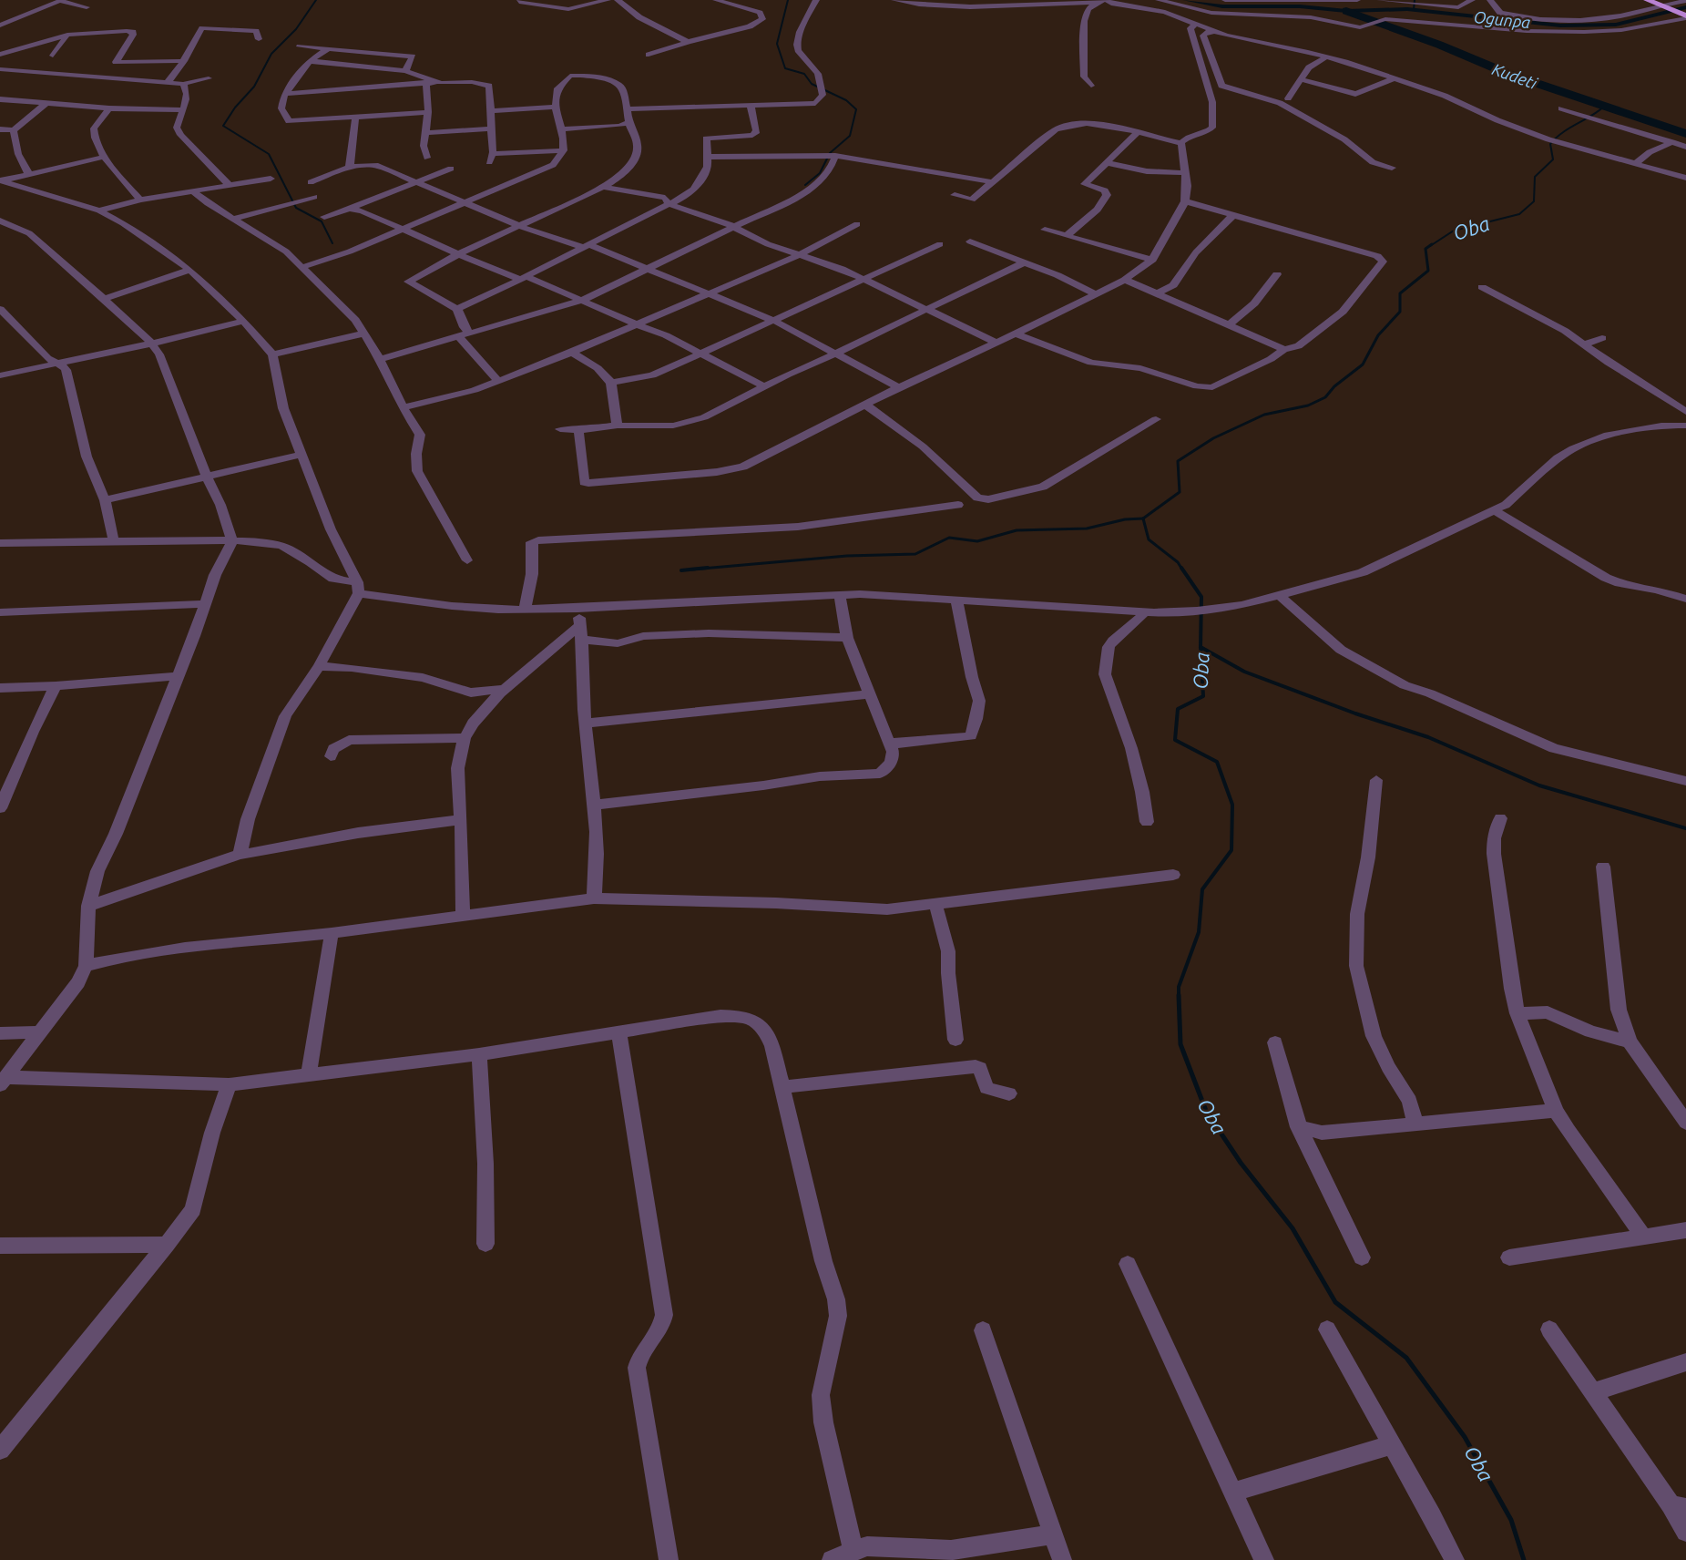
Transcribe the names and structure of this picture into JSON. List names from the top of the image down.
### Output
{
  "water": ["Ogunpa", "Kudeti", "Oba"]
}
